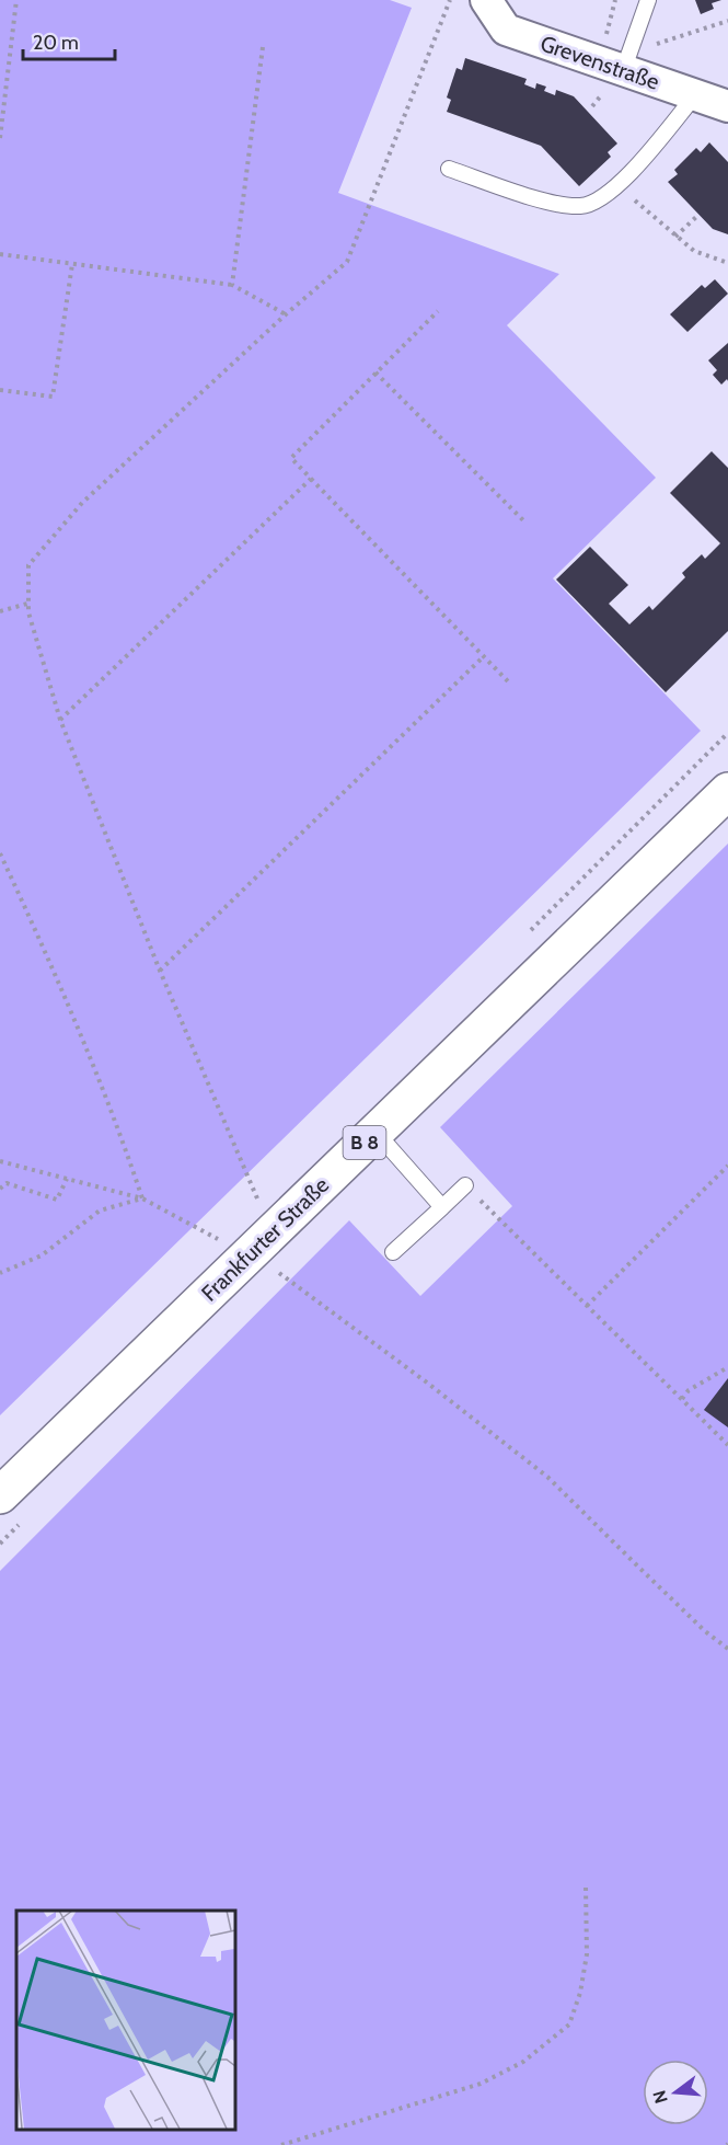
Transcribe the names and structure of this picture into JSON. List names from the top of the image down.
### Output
{
  "streets": {
    "main road": ["B 8", "Frankfurter Straße"],
    "street": ["Grevenstraße"]
  },
  "scale_bar": "20 m",
  "north": "left"
}
